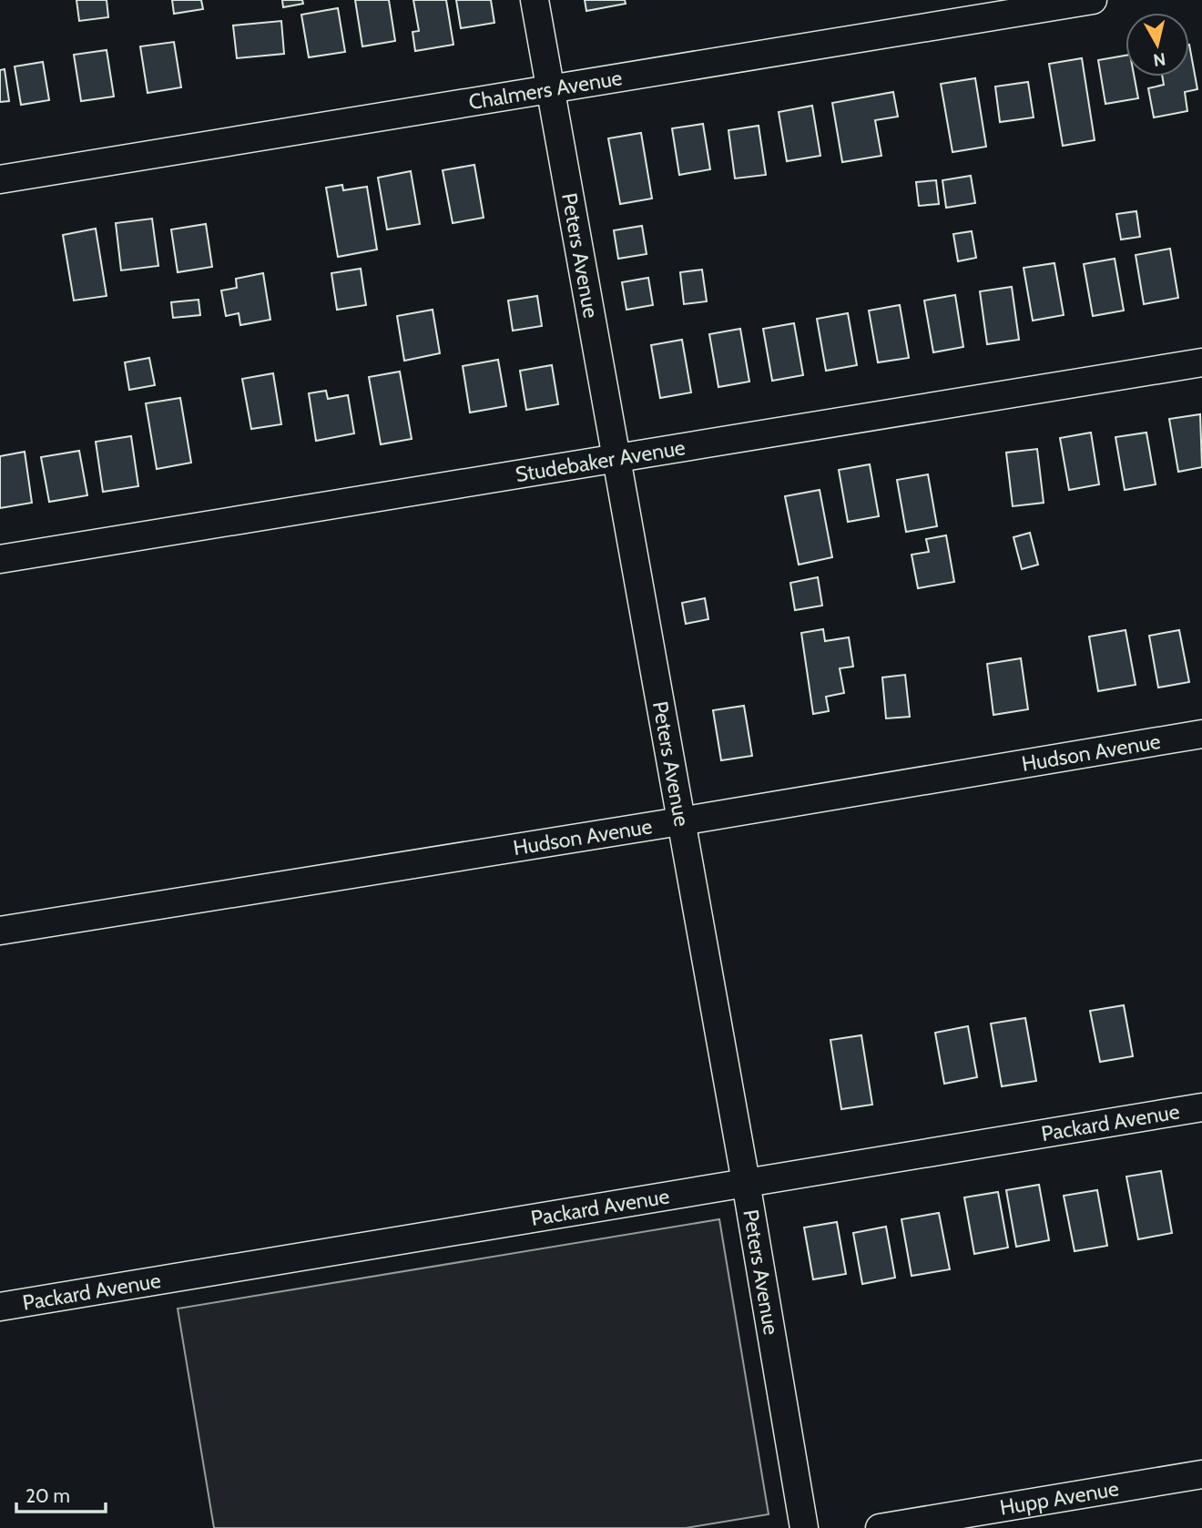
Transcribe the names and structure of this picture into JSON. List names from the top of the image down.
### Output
{
  "streets": {
    "street": [
      "Chalmers Avenue",
      "Peters Avenue",
      "Studebaker Avenue",
      "Hudson Avenue",
      "Packard Avenue",
      "Hupp Avenue"
    ]
  },
  "crossings": [
    ["Chalmers Avenue", "Peters Avenue"],
    ["Peters Avenue", "Studebaker Avenue"],
    ["Peters Avenue", "Hudson Avenue"],
    ["Peters Avenue", "Packard Avenue"]
  ],
  "scale_bar": "20 m",
  "north": "bottom"
}
